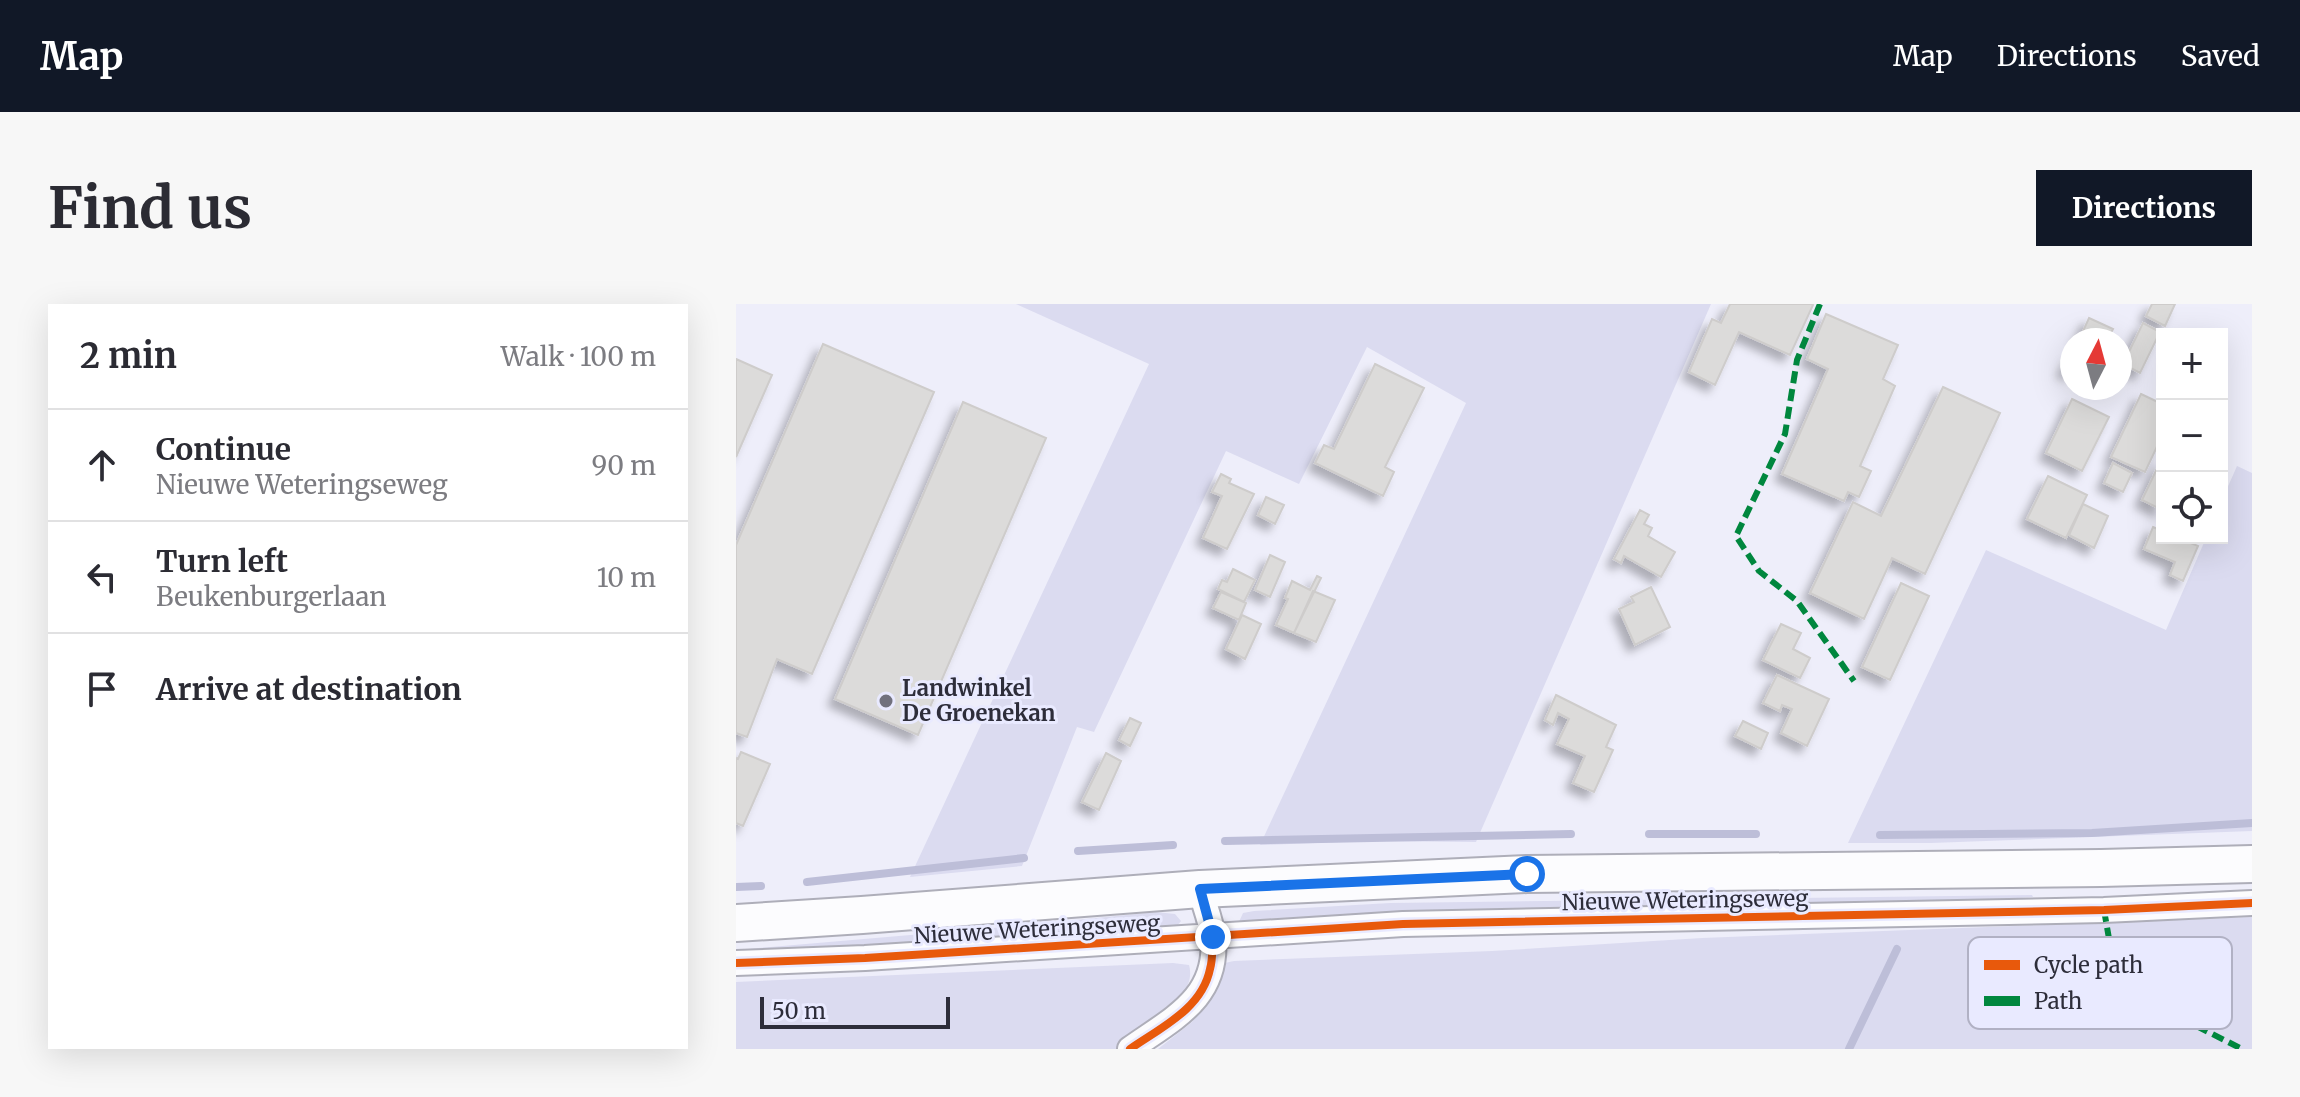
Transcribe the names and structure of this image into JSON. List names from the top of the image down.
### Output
{
  "streets": {
    "main road": ["Nieuwe Weteringseweg"]
  },
  "places": ["Landwinkel De Groenekan"],
  "legend": ["Cycle path", "Path"],
  "scale_bar": "50 m",
  "north": "top",
  "page": {
    "header": "Map",
    "nav": ["Map", "Directions", "Saved"],
    "buttons": "Directions",
    "title": "Find us",
    "heading": ["2 min", "Walk · 100 m"],
    "map_buttons": ["+", "−"],
    "list": [
      ["Continue", "Nieuwe Weteringseweg", "90 m"],
      ["Turn left", "Beukenburgerlaan", "10 m"],
      "Arrive at destination"
    ],
    "scale": "50 m"
  }
}
